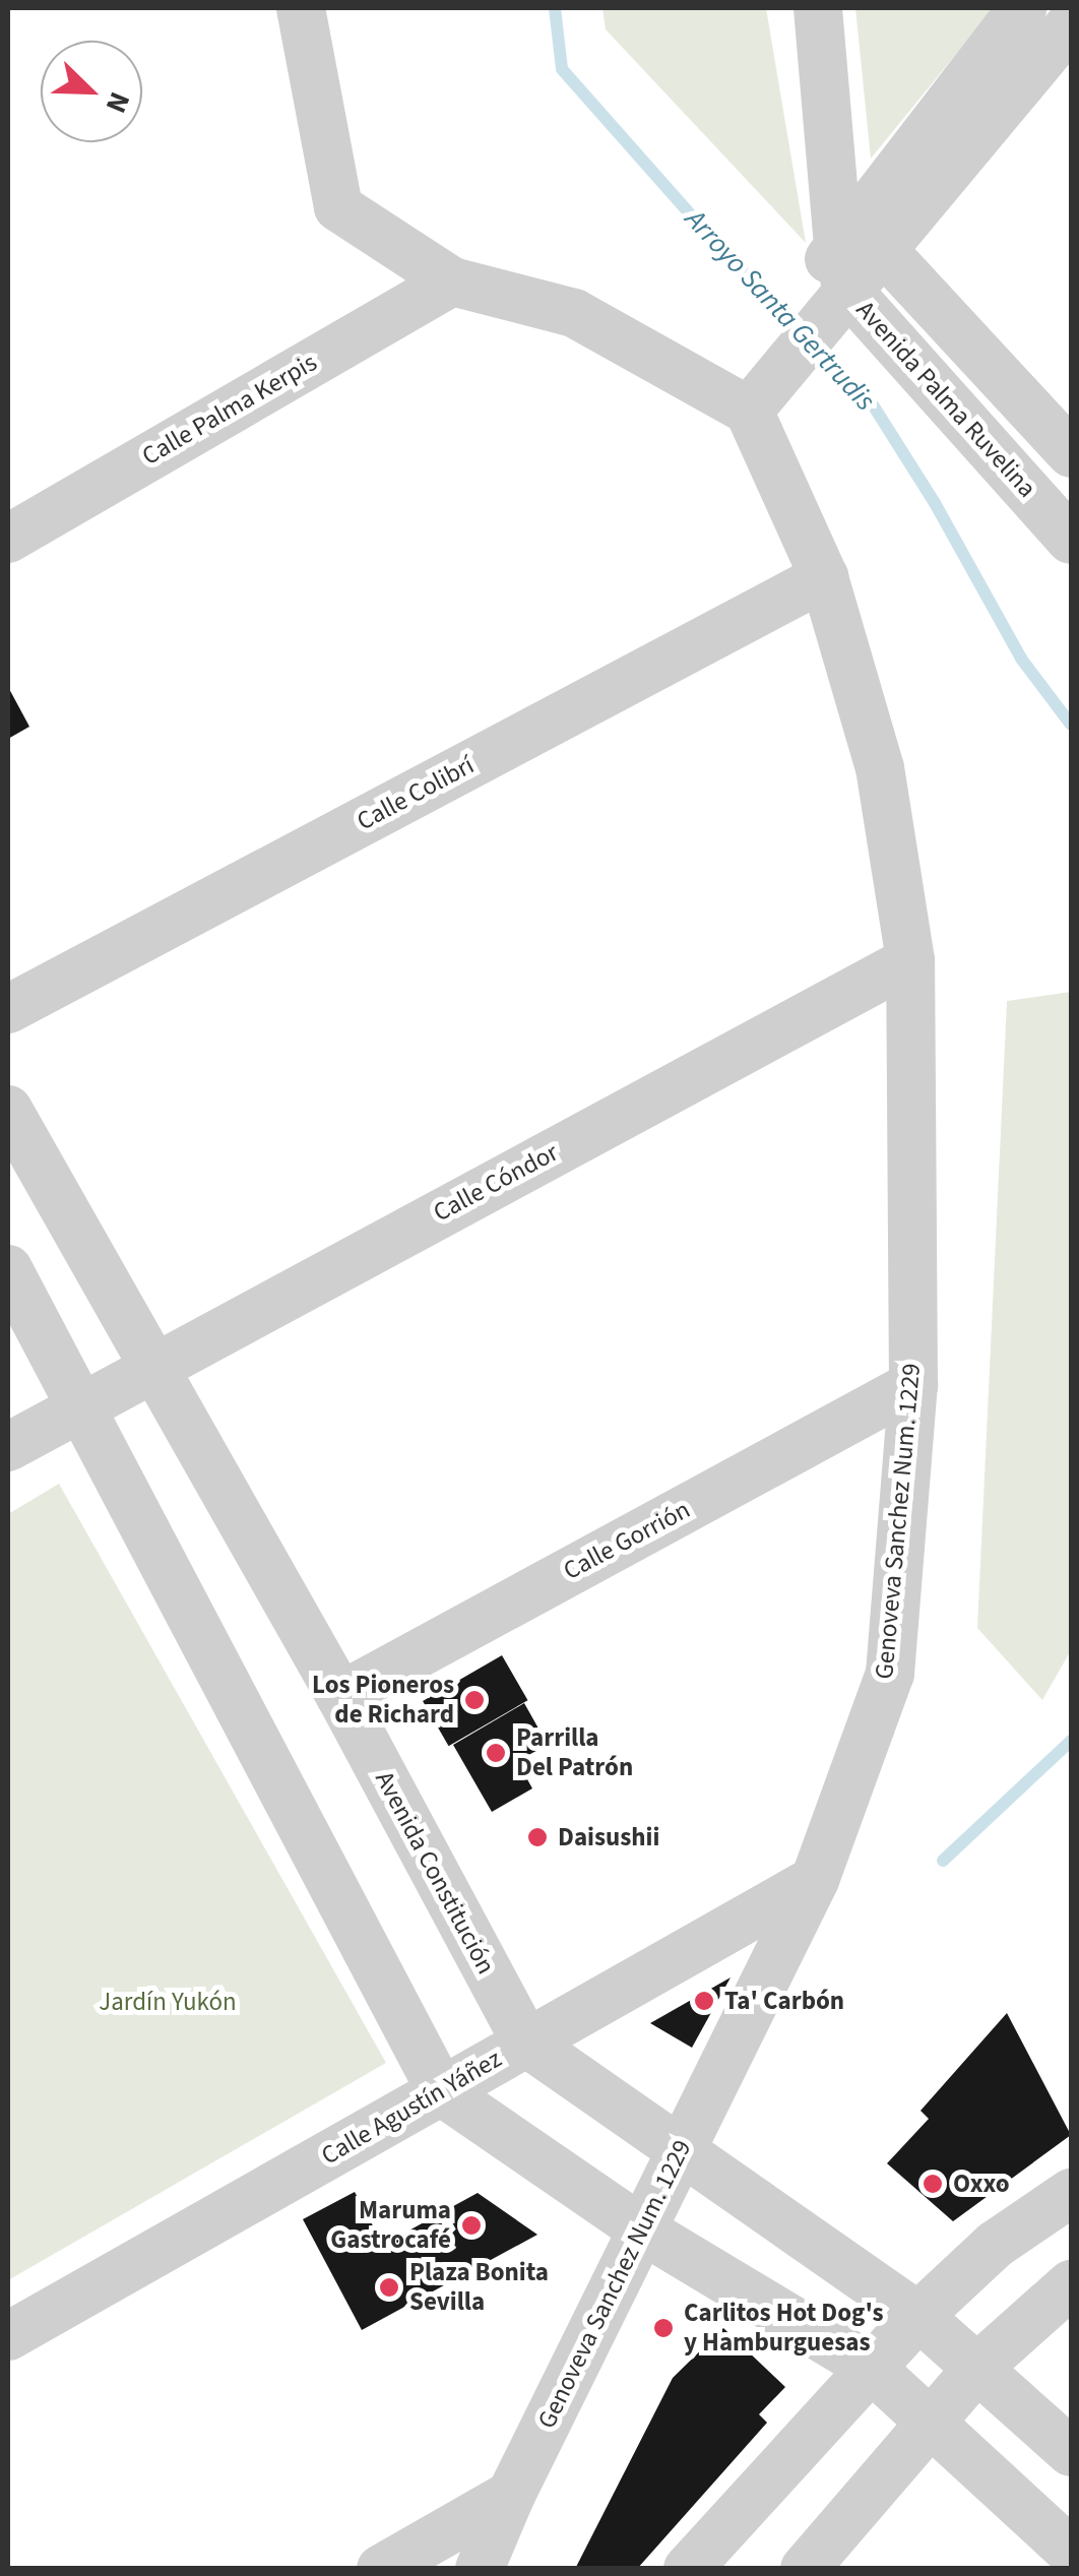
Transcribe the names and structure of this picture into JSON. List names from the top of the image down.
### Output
{
  "streets": {
    "street": [
      "Avenida Palma Ruvelina",
      "Calle Palma Kerpis",
      "Calle Colibrí",
      "Calle Cóndor",
      "Genoveva Sanchez Num. 1229",
      "Calle Gorrión",
      "Avenida Constitución",
      "Calle Agustín Yáñez"
    ]
  },
  "crossings": [
    ["Calle Colibrí", "Genoveva Sanchez Num. 1229"],
    ["Calle Cóndor", "Genoveva Sanchez Num. 1229"],
    ["Calle Cóndor", "Avenida Constitución"],
    ["Genoveva Sanchez Num. 1229", "Calle Gorrión"],
    ["Genoveva Sanchez Num. 1229", "Avenida Constitución"],
    ["Genoveva Sanchez Num. 1229", "Calle Agustín Yáñez"],
    ["Calle Gorrión", "Avenida Constitución"],
    ["Avenida Constitución", "Calle Agustín Yáñez"]
  ],
  "water": ["Arroyo Santa Gertrudis"],
  "parks": ["Jardín Yukón"],
  "places": [
    "Los Pioneros de Richard",
    "Parrilla Del Patrón",
    "Daisushii",
    "Ta' Carbón",
    "Oxxo",
    "Maruma Gastrocafé",
    "Plaza Bonita Sevilla",
    "Carlitos Hot Dog's y Hamburguesas"
  ],
  "north": "bottom right"
}
